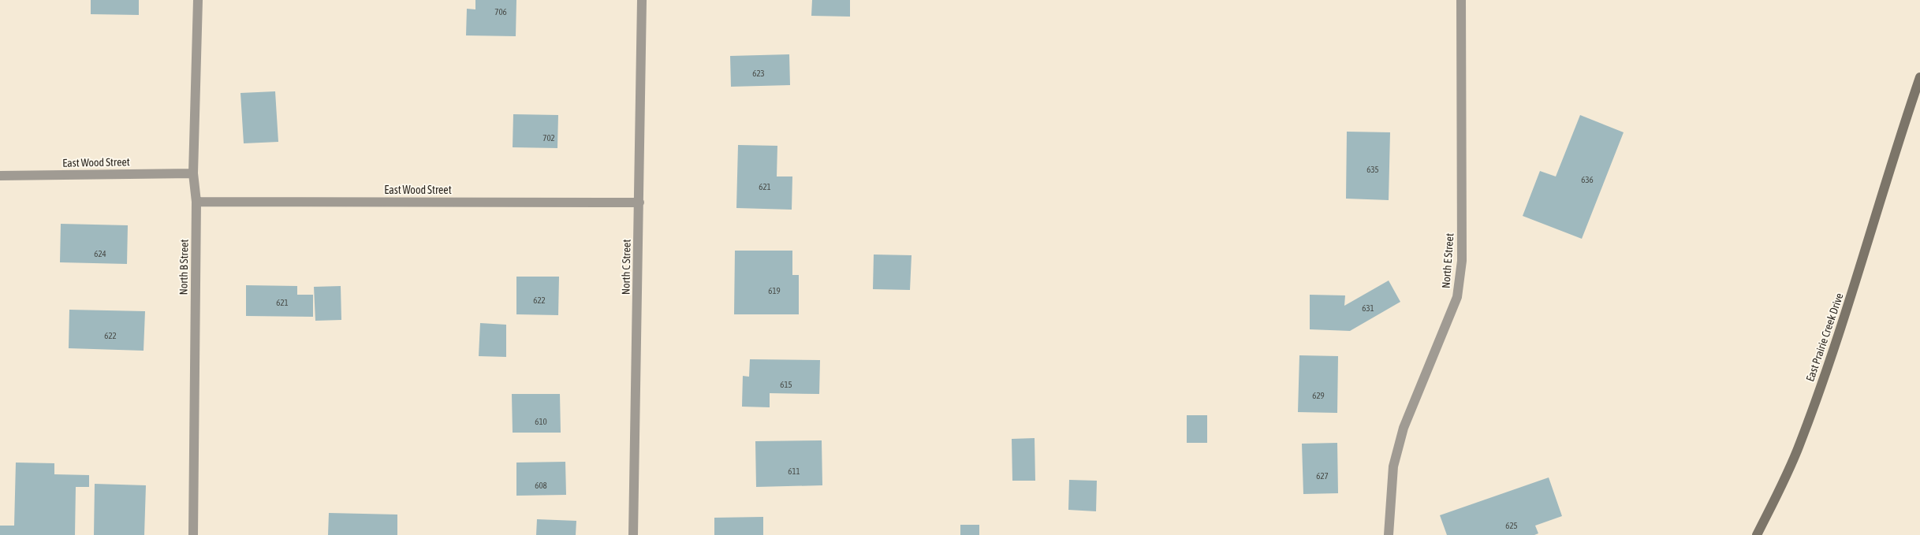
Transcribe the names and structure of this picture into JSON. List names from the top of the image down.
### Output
{
  "streets": {
    "main road": ["East Prairie Creek Drive"],
    "street": [
      "East Wood Street",
      "North E Street",
      "North B Street",
      "North C Street"
    ]
  },
  "crossings": [
    ["East Wood Street", "North B Street"],
    ["East Wood Street", "North C Street"]
  ],
  "house_numbers": [
    "706",
    "623",
    "702",
    "635",
    "636",
    "621",
    "624",
    "619",
    "622",
    "621",
    "631",
    "622",
    "615",
    "629",
    "610",
    "611",
    "627",
    "608",
    "625"
  ]
}
